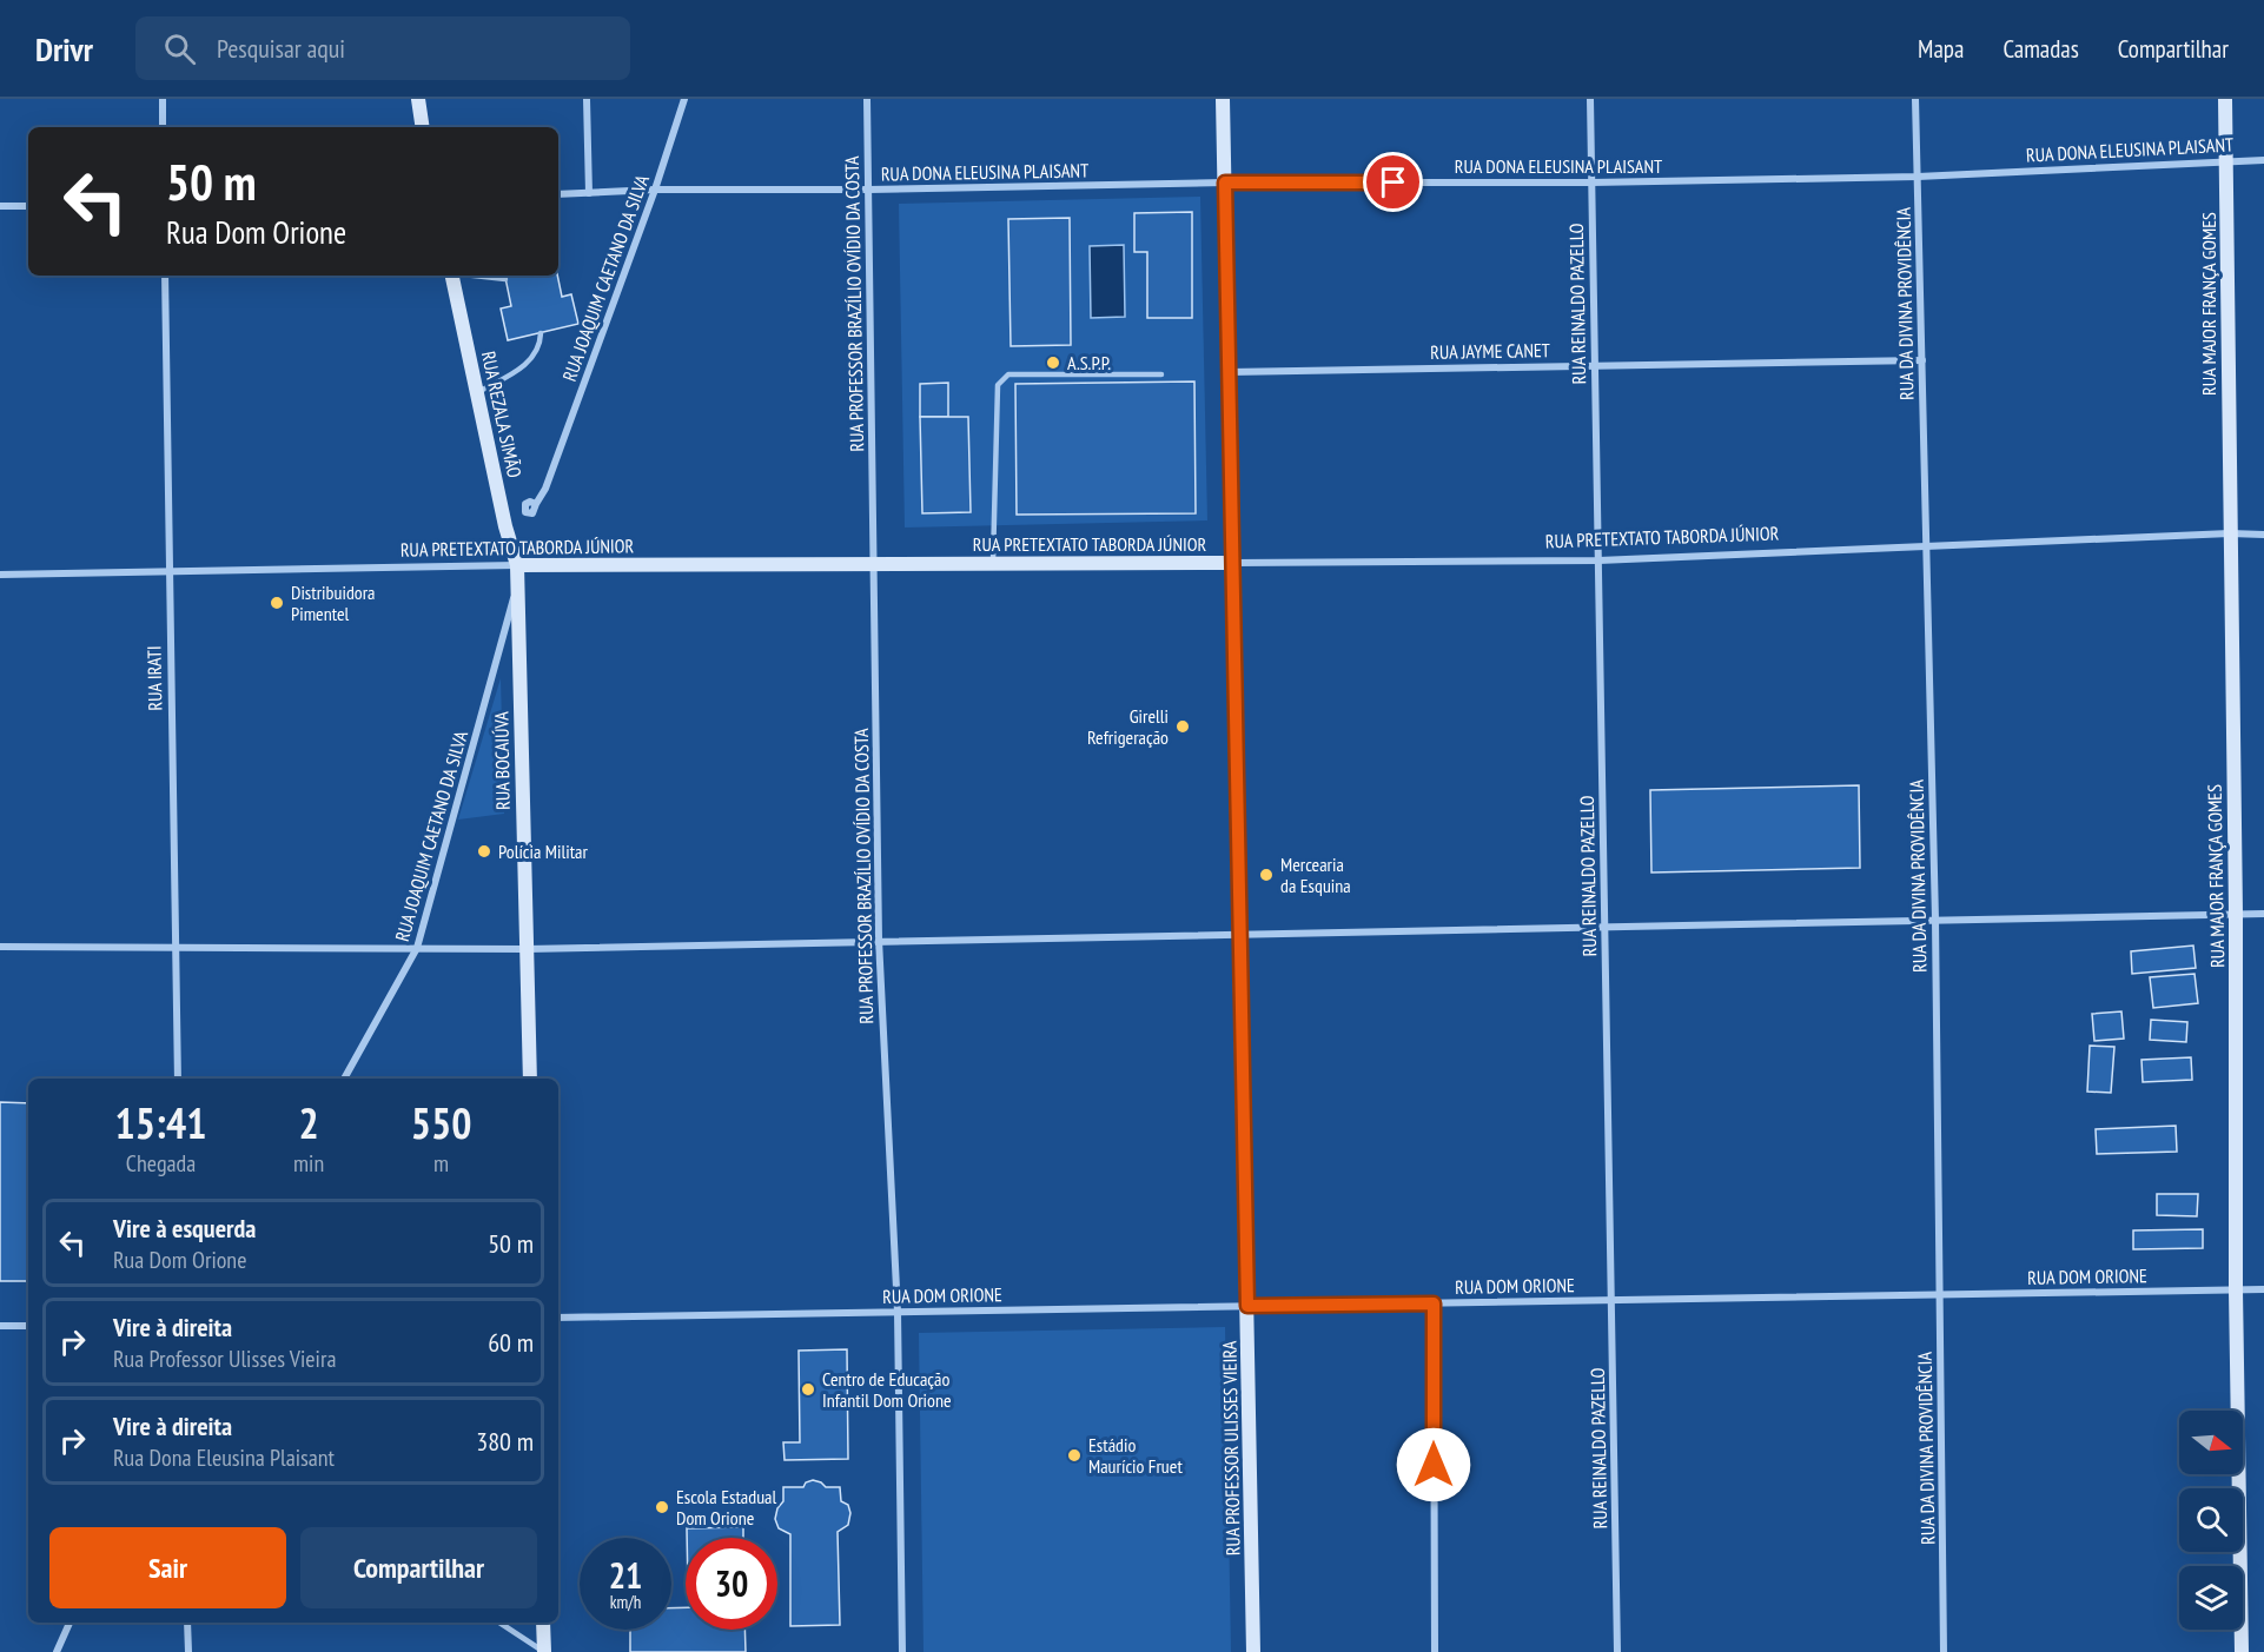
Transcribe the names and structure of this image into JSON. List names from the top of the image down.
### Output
{
  "streets": {
    "main road": [
      "RUA MAJOR FRANÇA GOMES",
      "RUA REZALA SIMÃO",
      "RUA PRETEXTATO TABORDA JÚNIOR",
      "RUA BOCAIÚVA",
      "RUA PROFESSOR ULISSES VIEIRA"
    ],
    "street": [
      "RUA DONA ELEUSINA PLAISANT",
      "RUA JOAQUIM CAETANO DA SILVA",
      "RUA PROFESSOR BRAZÍLIO OVÍDIO DA COSTA",
      "RUA REINALDO PAZELLO",
      "RUA DA DIVINA PROVIDÊNCIA",
      "RUA JAYME CANET",
      "RUA IRATI",
      "RUA DOM ORIONE"
    ]
  },
  "crossings": [
    ["RUA DONA ELEUSINA PLAISANT", "RUA JOAQUIM CAETANO DA SILVA"],
    ["RUA DONA ELEUSINA PLAISANT", "RUA PROFESSOR BRAZÍLIO OVÍDIO DA COSTA"],
    ["RUA DONA ELEUSINA PLAISANT", "RUA REINALDO PAZELLO"],
    ["RUA DONA ELEUSINA PLAISANT", "RUA DA DIVINA PROVIDÊNCIA"],
    ["RUA DONA ELEUSINA PLAISANT", "RUA MAJOR FRANÇA GOMES"],
    ["RUA DONA ELEUSINA PLAISANT", "RUA PROFESSOR ULISSES VIEIRA"],
    ["RUA JOAQUIM CAETANO DA SILVA", "RUA BOCAIÚVA"],
    ["RUA PROFESSOR BRAZÍLIO OVÍDIO DA COSTA", "RUA PRETEXTATO TABORDA JÚNIOR"],
    ["RUA PROFESSOR BRAZÍLIO OVÍDIO DA COSTA", "RUA DOM ORIONE"],
    ["RUA REINALDO PAZELLO", "RUA JAYME CANET"],
    ["RUA REINALDO PAZELLO", "RUA PRETEXTATO TABORDA JÚNIOR"],
    ["RUA REINALDO PAZELLO", "RUA DOM ORIONE"],
    ["RUA DA DIVINA PROVIDÊNCIA", "RUA JAYME CANET"],
    ["RUA DA DIVINA PROVIDÊNCIA", "RUA PRETEXTATO TABORDA JÚNIOR"],
    ["RUA DA DIVINA PROVIDÊNCIA", "RUA DOM ORIONE"],
    ["RUA MAJOR FRANÇA GOMES", "RUA PRETEXTATO TABORDA JÚNIOR"],
    ["RUA MAJOR FRANÇA GOMES", "RUA DOM ORIONE"],
    ["RUA JAYME CANET", "RUA PROFESSOR ULISSES VIEIRA"],
    ["RUA REZALA SIMÃO", "RUA PRETEXTATO TABORDA JÚNIOR"],
    ["RUA REZALA SIMÃO", "RUA BOCAIÚVA"],
    ["RUA PRETEXTATO TABORDA JÚNIOR", "RUA IRATI"],
    ["RUA PRETEXTATO TABORDA JÚNIOR", "RUA BOCAIÚVA"],
    ["RUA PRETEXTATO TABORDA JÚNIOR", "RUA PROFESSOR ULISSES VIEIRA"],
    ["RUA DOM ORIONE", "RUA PROFESSOR ULISSES VIEIRA"]
  ],
  "places": [
    "A.S.P.P.",
    "Distribuidora Pimentel",
    "Girelli Refrigeração",
    "Polícia Militar",
    "Mercearia da Esquina",
    "Centro de Educação Infantil Dom Orione",
    "Estádio Maurício Fruet",
    "Escola Estadual Dom Orione"
  ],
  "north": "right",
  "page": {
    "header": "Drivr",
    "search": "Pesquisar aqui",
    "nav": ["Mapa", "Camadas", "Compartilhar"],
    "turn": ["50 m", "Rua Dom Orione"],
    "eta": [
      "15:41",
      "Chegada",
      "2",
      "min",
      "550",
      "m"
    ],
    "list": [
      {
        "name": "Vire à esquerda",
        "note": "Rua Dom Orione",
        "value": "50 m"
      },
      {
        "name": "Vire à direita",
        "note": "Rua Professor Ulisses Vieira",
        "value": "60 m"
      },
      {
        "name": "Vire à direita",
        "note": "Rua Dona Eleusina Plaisant",
        "value": "380 m"
      }
    ],
    "buttons": ["Sair", "Compartilhar"],
    "speed": "21 km/h",
    "limit": "30"
  }
}
